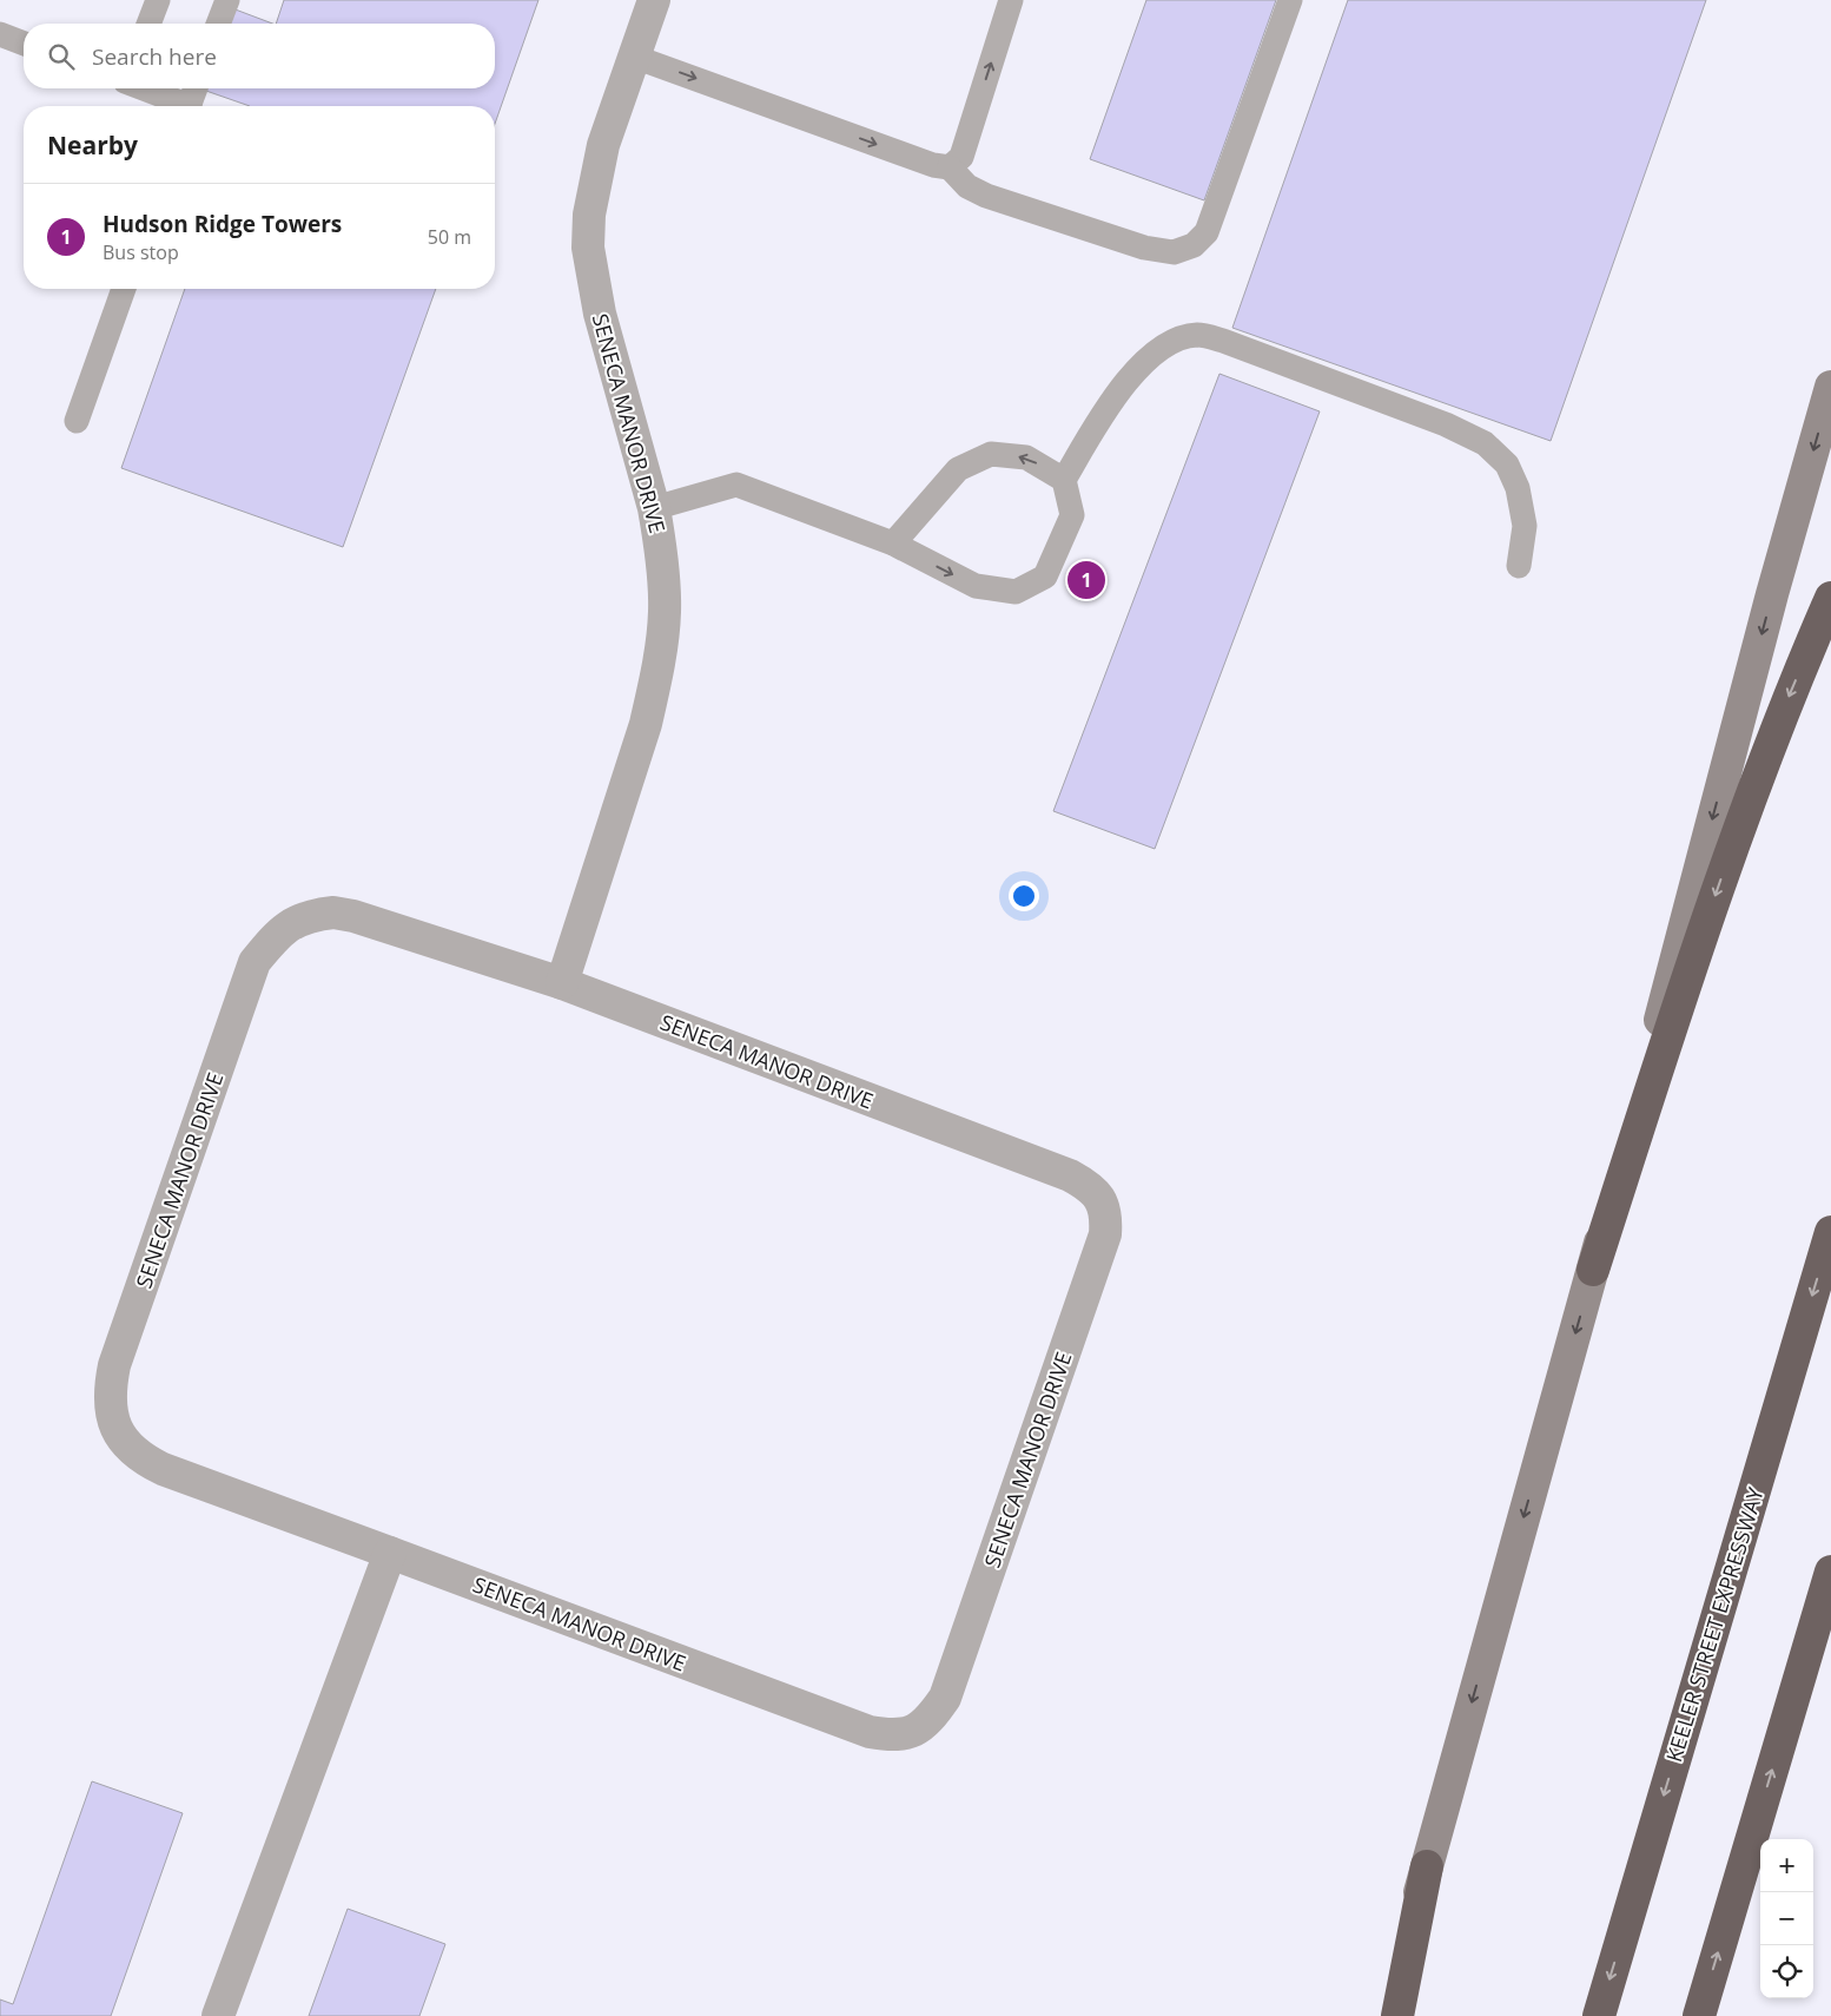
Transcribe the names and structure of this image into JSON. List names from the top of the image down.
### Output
{
  "streets": {
    "highway": ["KEELER STREET EXPRESSWAY"],
    "street": ["SENECA MANOR DRIVE"]
  },
  "page": {
    "search": "Search here",
    "heading": "Nearby",
    "list": [
      {
        "mark": "1",
        "name": "Hudson Ridge Towers",
        "note": "Bus stop",
        "value": "50 m"
      }
    ],
    "pins": "1",
    "map_buttons": ["+", "−"]
  }
}
